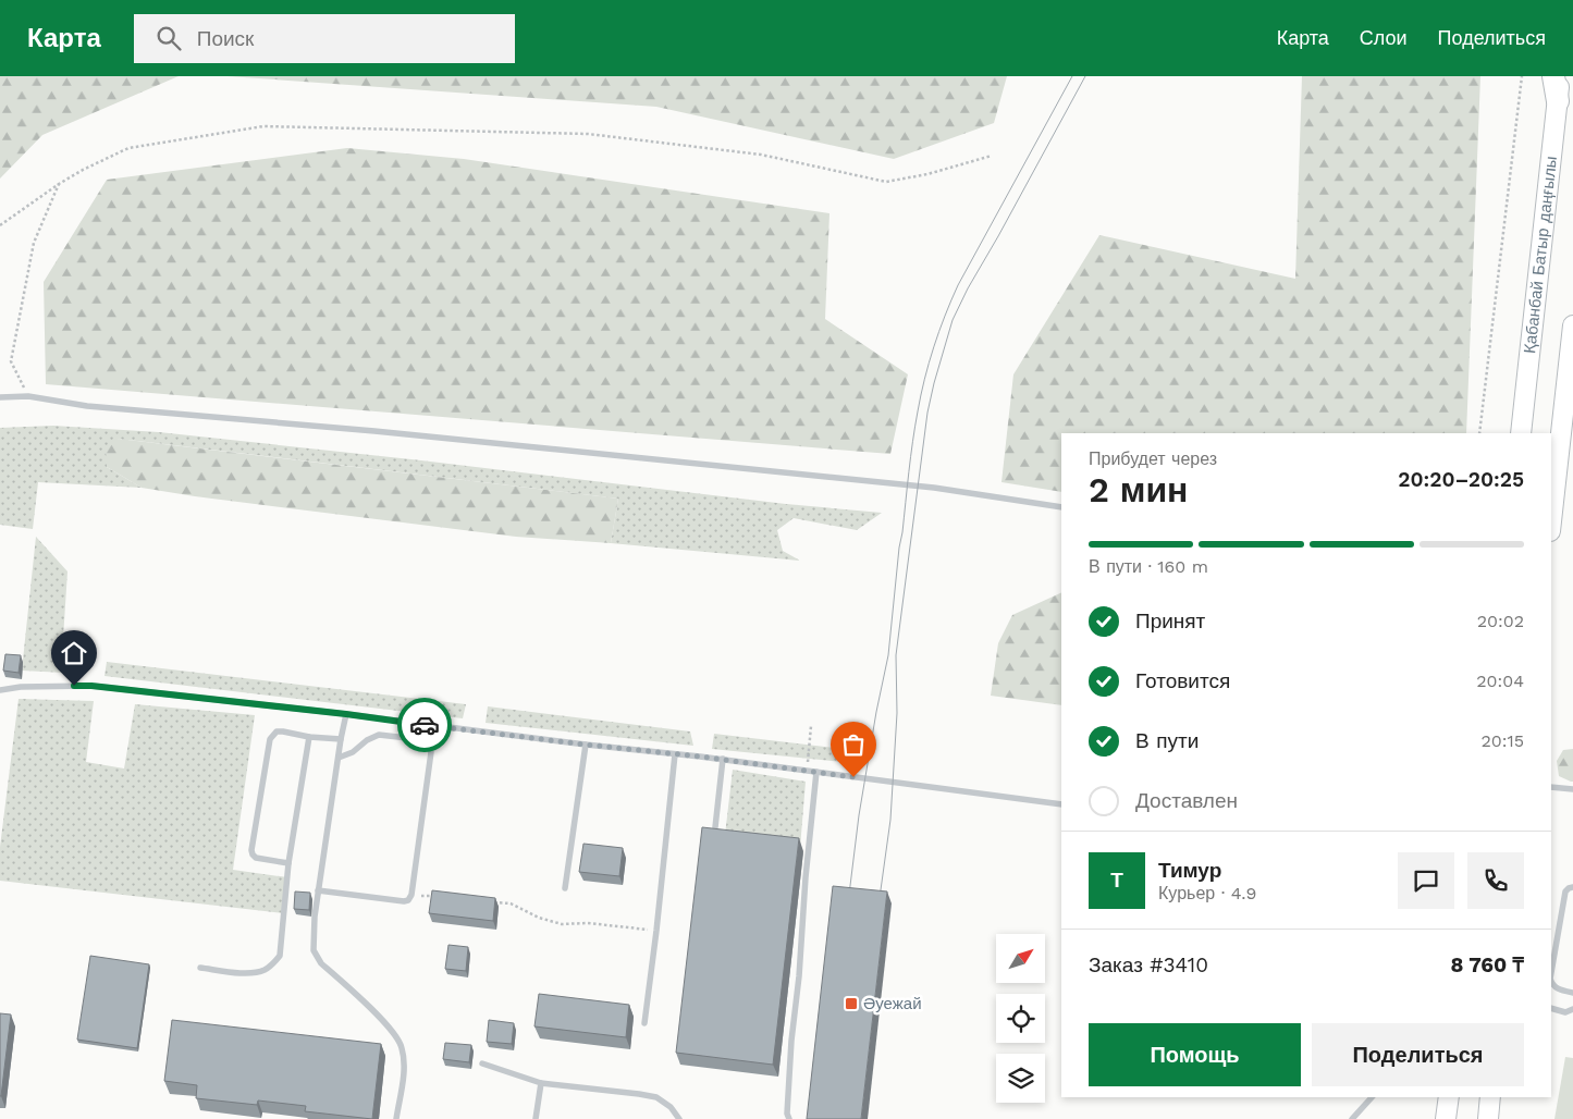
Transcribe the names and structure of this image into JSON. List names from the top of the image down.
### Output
{
  "streets": {
    "main road": ["Қабанбай Батыр даңғылы"]
  },
  "places": {
    "transit": ["Әуежай"]
  },
  "north": "top right",
  "page": {
    "header": "Карта",
    "search": "Поиск",
    "nav": ["Карта", "Слои", "Поделиться"],
    "heading": ["2 мин", "Прибудет через", "20:20–20:25"],
    "panel": [
      "Тимур",
      "Курьер · 4.9",
      "Заказ #3410",
      "8 760 ₸"
    ],
    "bar": "В пути · 160 m",
    "list": [
      ["Принят", "20:02"],
      ["Готовится", "20:04"],
      ["В пути", "20:15"],
      "Доставлен"
    ],
    "round": "Т",
    "buttons": ["Помощь", "Поделиться"]
  }
}
